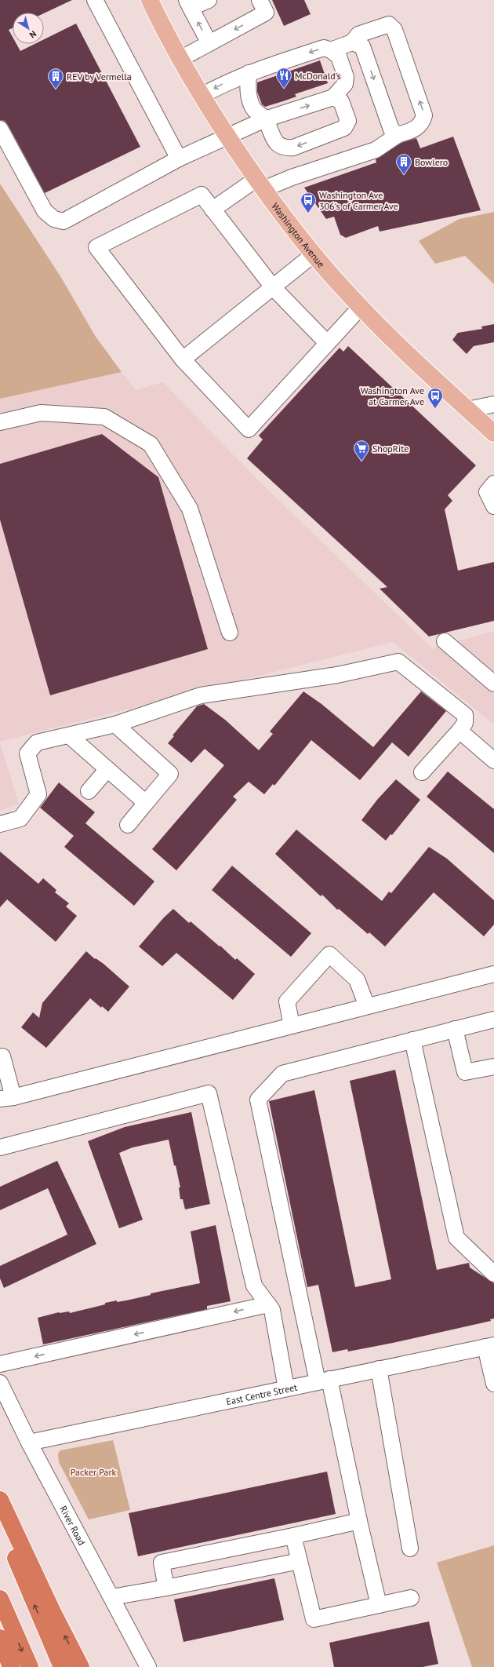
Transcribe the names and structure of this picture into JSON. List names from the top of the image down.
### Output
{
  "streets": {
    "main road": ["Washington Avenue"],
    "street": ["East Centre Street", "River Road"]
  },
  "crossings": [
    ["East Centre Street", "River Road"]
  ],
  "parks": ["Packer Park"],
  "places": {
    "restaurant": ["McDonald's"],
    "building": ["REV by Vermella", "Bowlero"],
    "bus stop": ["Washington Ave 306's of Carmer Ave", "Washington Ave at Carmer Ave"],
    "supermarket": ["ShopRite"]
  },
  "north": "bottom right"
}
